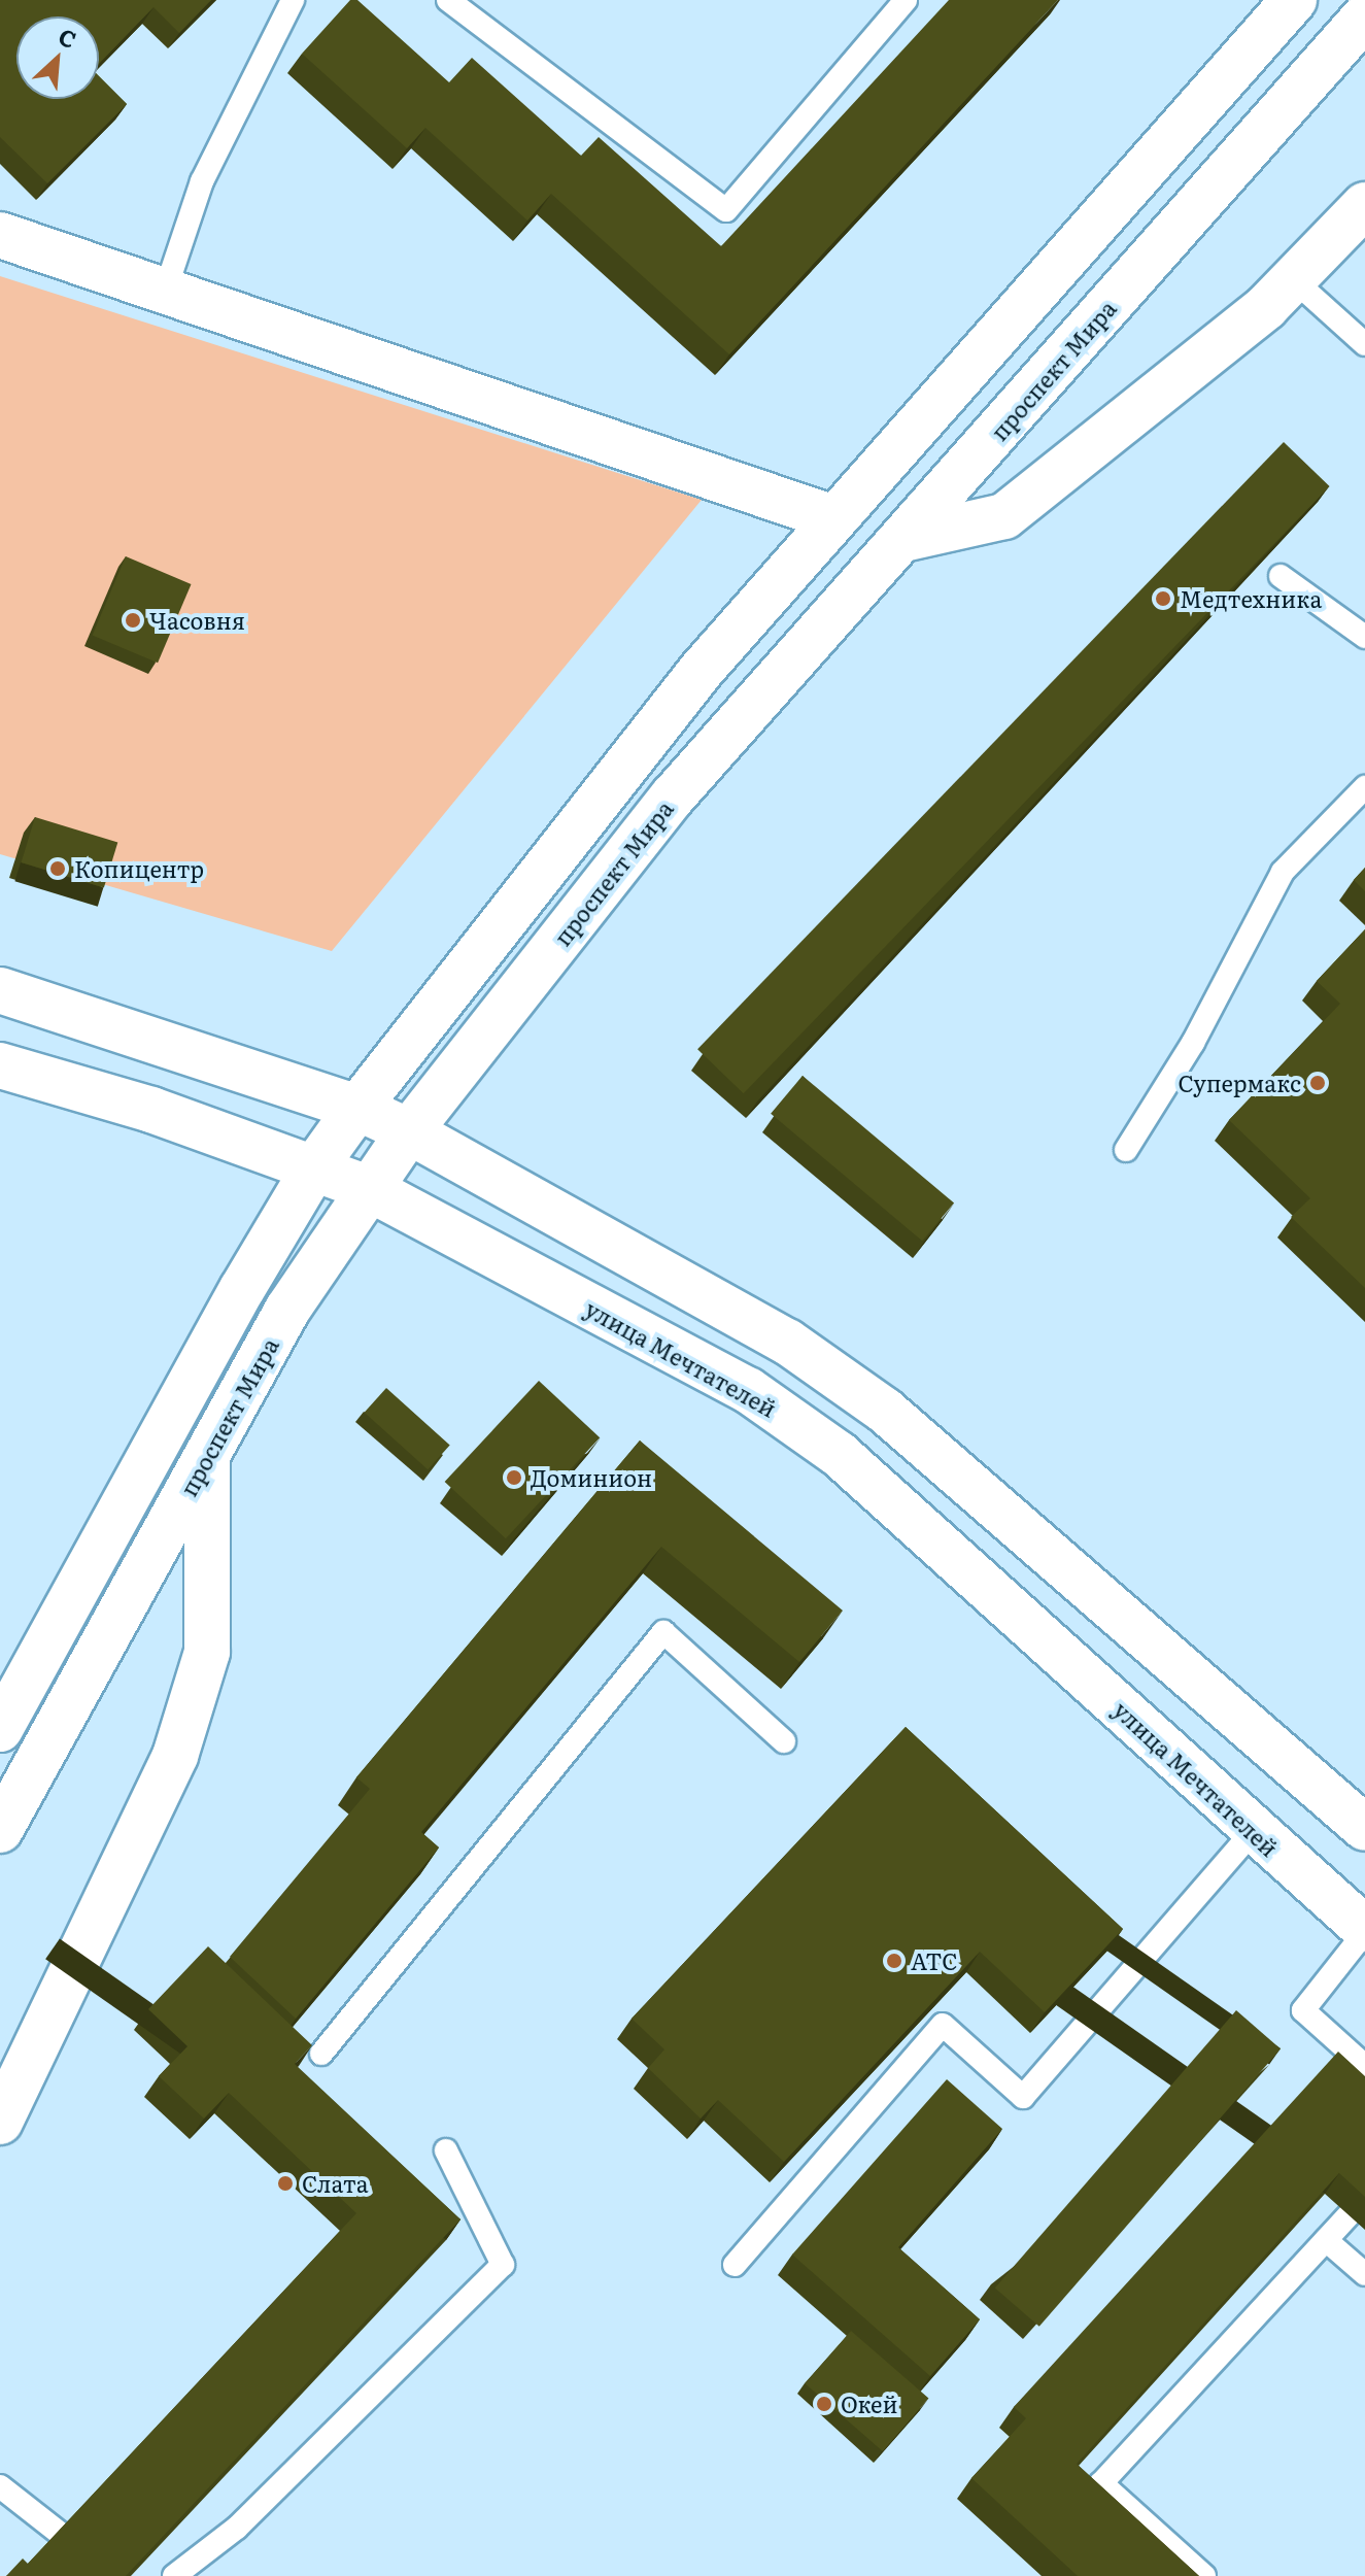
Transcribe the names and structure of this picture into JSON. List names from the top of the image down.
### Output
{
  "streets": {
    "street": ["проспект Мира", "улица Мечтателей"]
  },
  "crossings": [
    ["проспект Мира", "улица Мечтателей"]
  ],
  "places": [
    "Медтехника",
    "Часовня",
    "Копицентр",
    "Супермакс",
    "Доминион",
    "АТС",
    "Слата",
    "Окей"
  ],
  "north": "top right"
}
